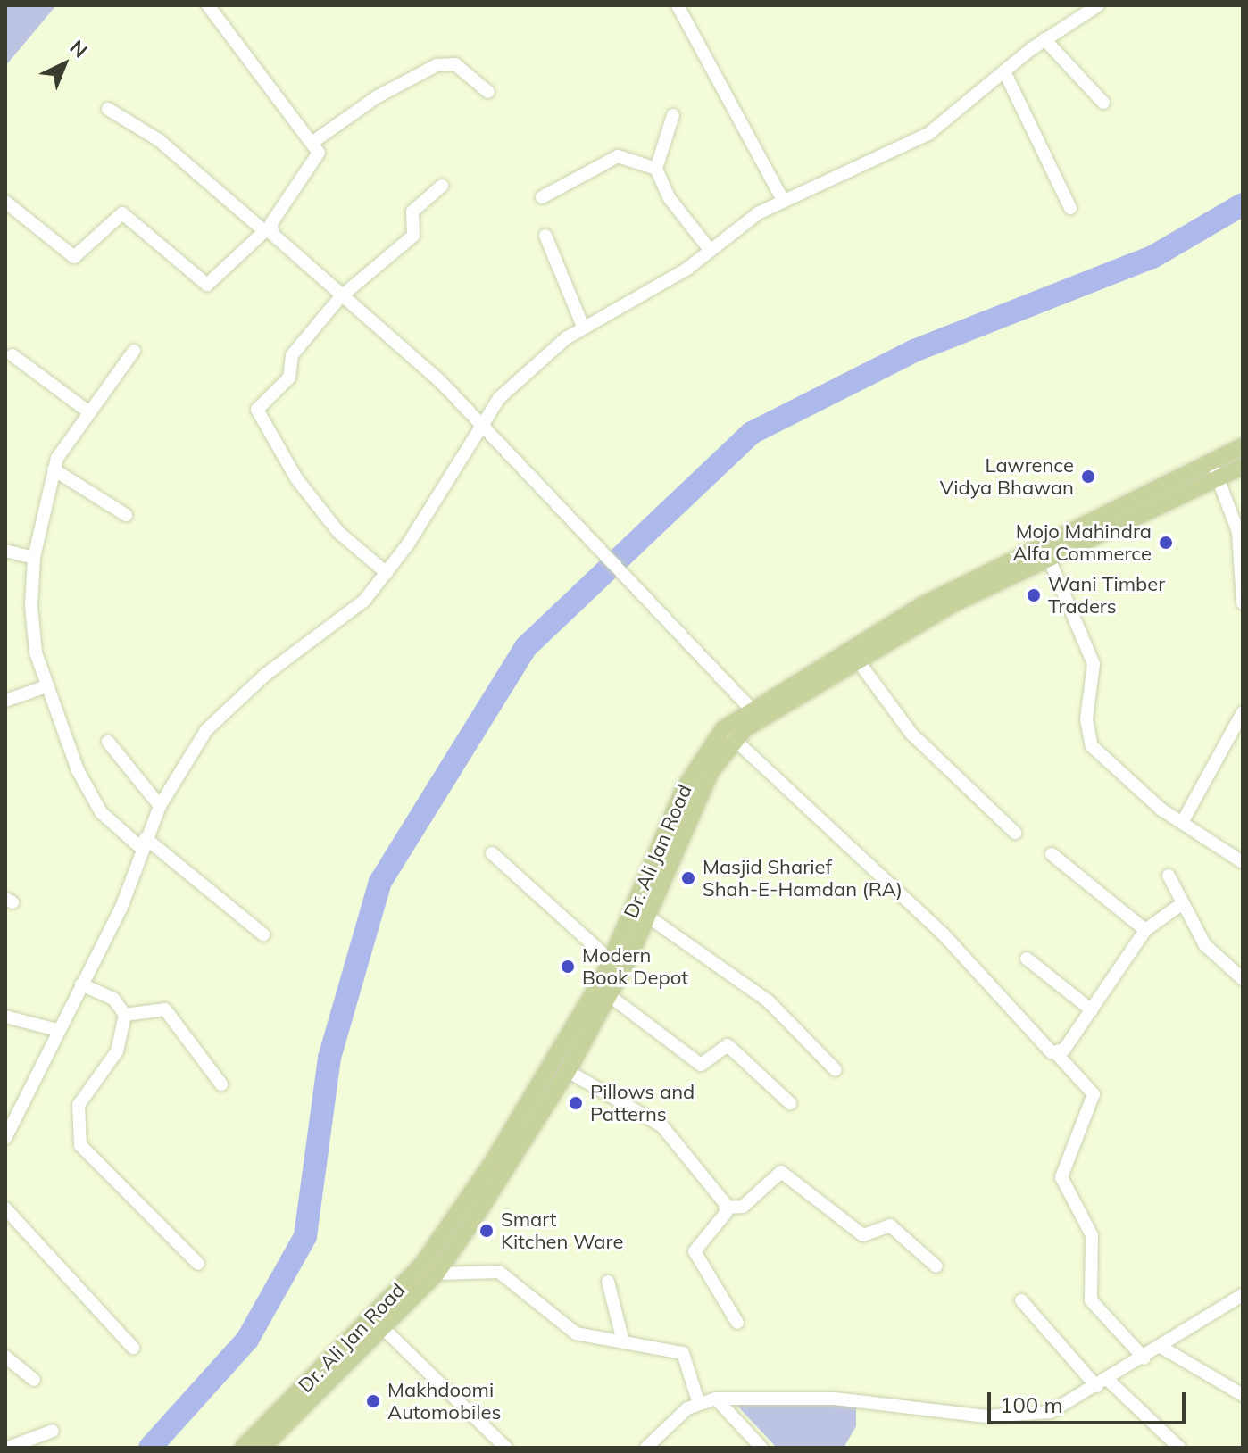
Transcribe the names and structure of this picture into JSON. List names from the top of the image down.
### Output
{
  "streets": {
    "main road": ["Dr. Ali Jan Road"]
  },
  "places": [
    "Lawrence Vidya Bhawan",
    "Mojo Mahindra Alfa Commerce",
    "Wani Timber Traders",
    "Masjid Sharief Shah-E-Hamdan (RA)",
    "Modern Book Depot",
    "Pillows and Patterns",
    "Smart Kitchen Ware",
    "Makhdoomi Automobiles"
  ],
  "scale_bar": "100 m",
  "north": "top right"
}
